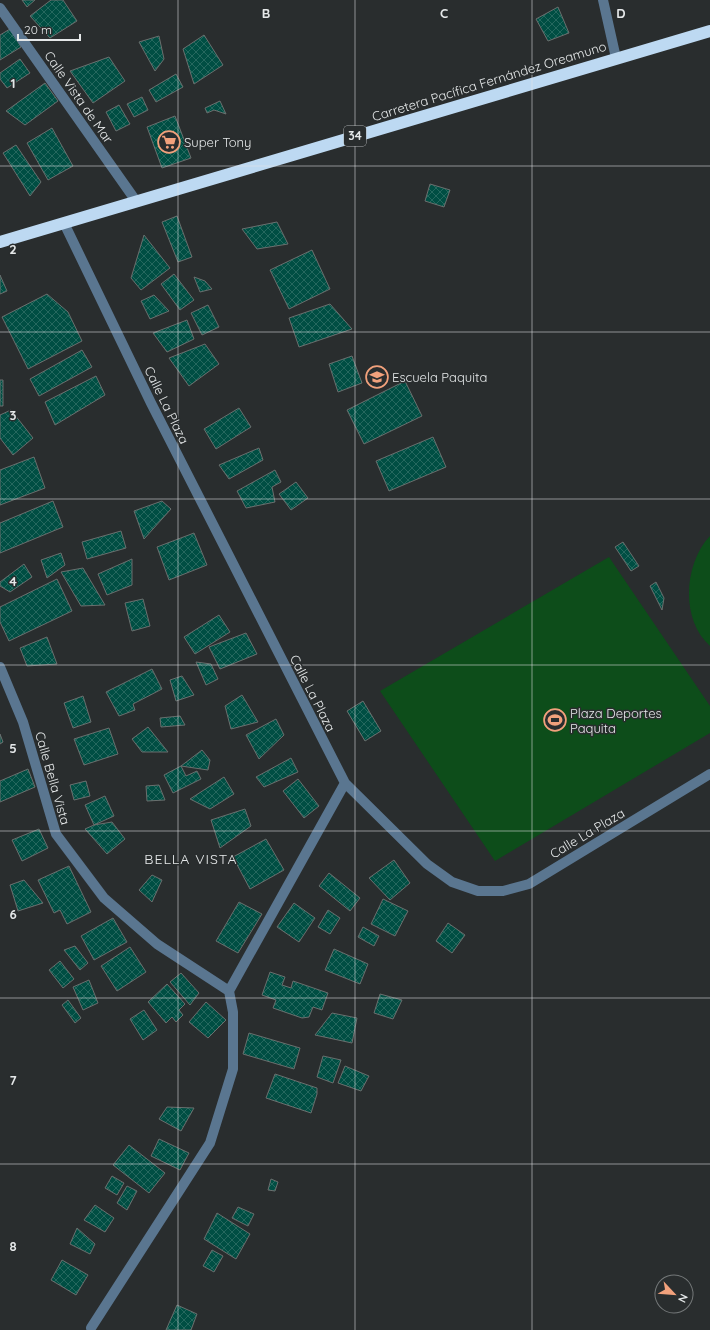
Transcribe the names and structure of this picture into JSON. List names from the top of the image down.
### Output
{
  "streets": {
    "highway": ["Carretera Pacífica Fernández Oreamuno", "34"],
    "street": ["Calle Vista de Mar", "Calle La Plaza", "Calle Bella Vista"]
  },
  "crossings": [
    ["Carretera Pacífica Fernández Oreamuno", "Calle Vista de Mar"],
    ["Carretera Pacífica Fernández Oreamuno", "Calle La Plaza"]
  ],
  "districts": ["BELLA VISTA"],
  "places": {
    "supermarket": ["Super Tony"],
    "school or university": ["Escuela Paquita"],
    "sports": ["Plaza Deportes Paquita"]
  },
  "scale_bar": "20 m",
  "north": "bottom right",
  "grid": {
    "columns": ["B", "C", "D"],
    "rows": [
      "1",
      "2",
      "3",
      "4",
      "5",
      "6",
      "7",
      "8"
    ]
  }
}
